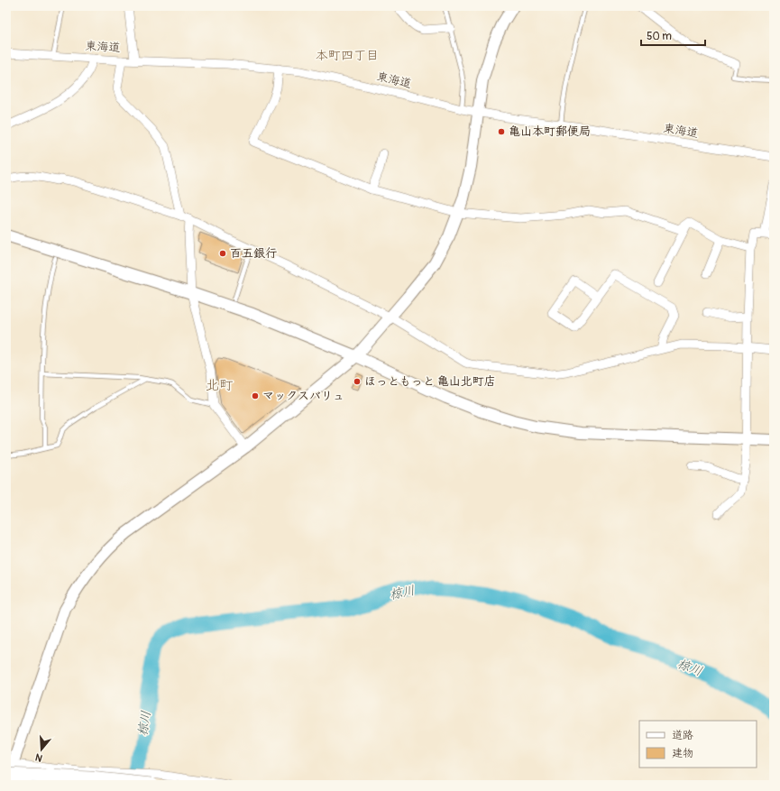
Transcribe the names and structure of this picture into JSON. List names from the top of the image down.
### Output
{
  "streets": {
    "street": ["東海道"]
  },
  "districts": ["本町四丁目", "北町"],
  "water": ["椋川"],
  "places": [
    "亀山本町郵便局",
    "百五銀行",
    "ほっともっと 亀山北町店",
    "マックスバリュ"
  ],
  "legend": ["道路", "建物"],
  "scale_bar": "50 m",
  "north": "bottom"
}
